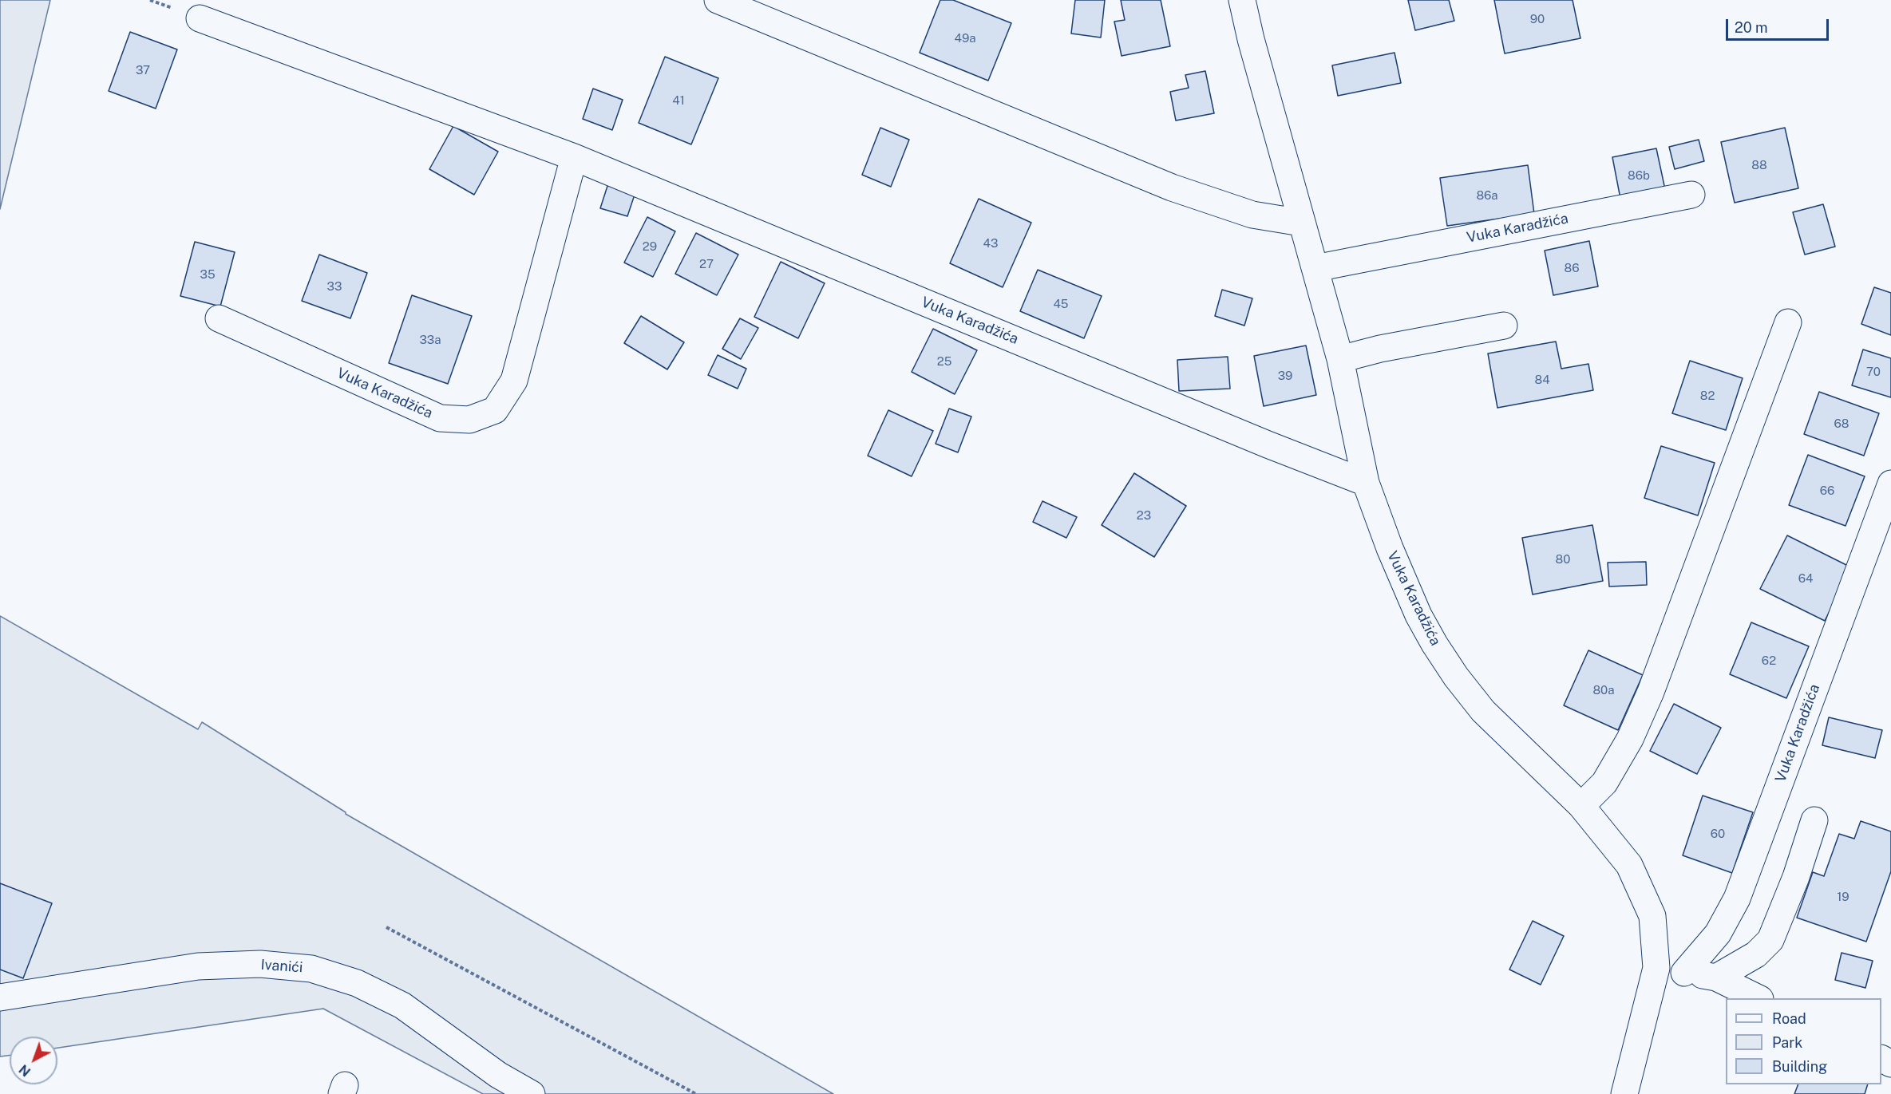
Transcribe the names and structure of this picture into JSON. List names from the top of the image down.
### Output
{
  "streets": {
    "street": ["Vuka Karadžića", "Ivanići"]
  },
  "house_numbers": [
    "90",
    "49a",
    "37",
    "41",
    "88",
    "86b",
    "86a",
    "43",
    "29",
    "27",
    "86",
    "35",
    "33",
    "45",
    "33a",
    "25",
    "70",
    "39",
    "84",
    "82",
    "68",
    "66",
    "23",
    "80",
    "64",
    "62",
    "80a",
    "60",
    "19"
  ],
  "legend": ["Road", "Park", "Building"],
  "scale_bar": "20 m",
  "north": "bottom left"
}
